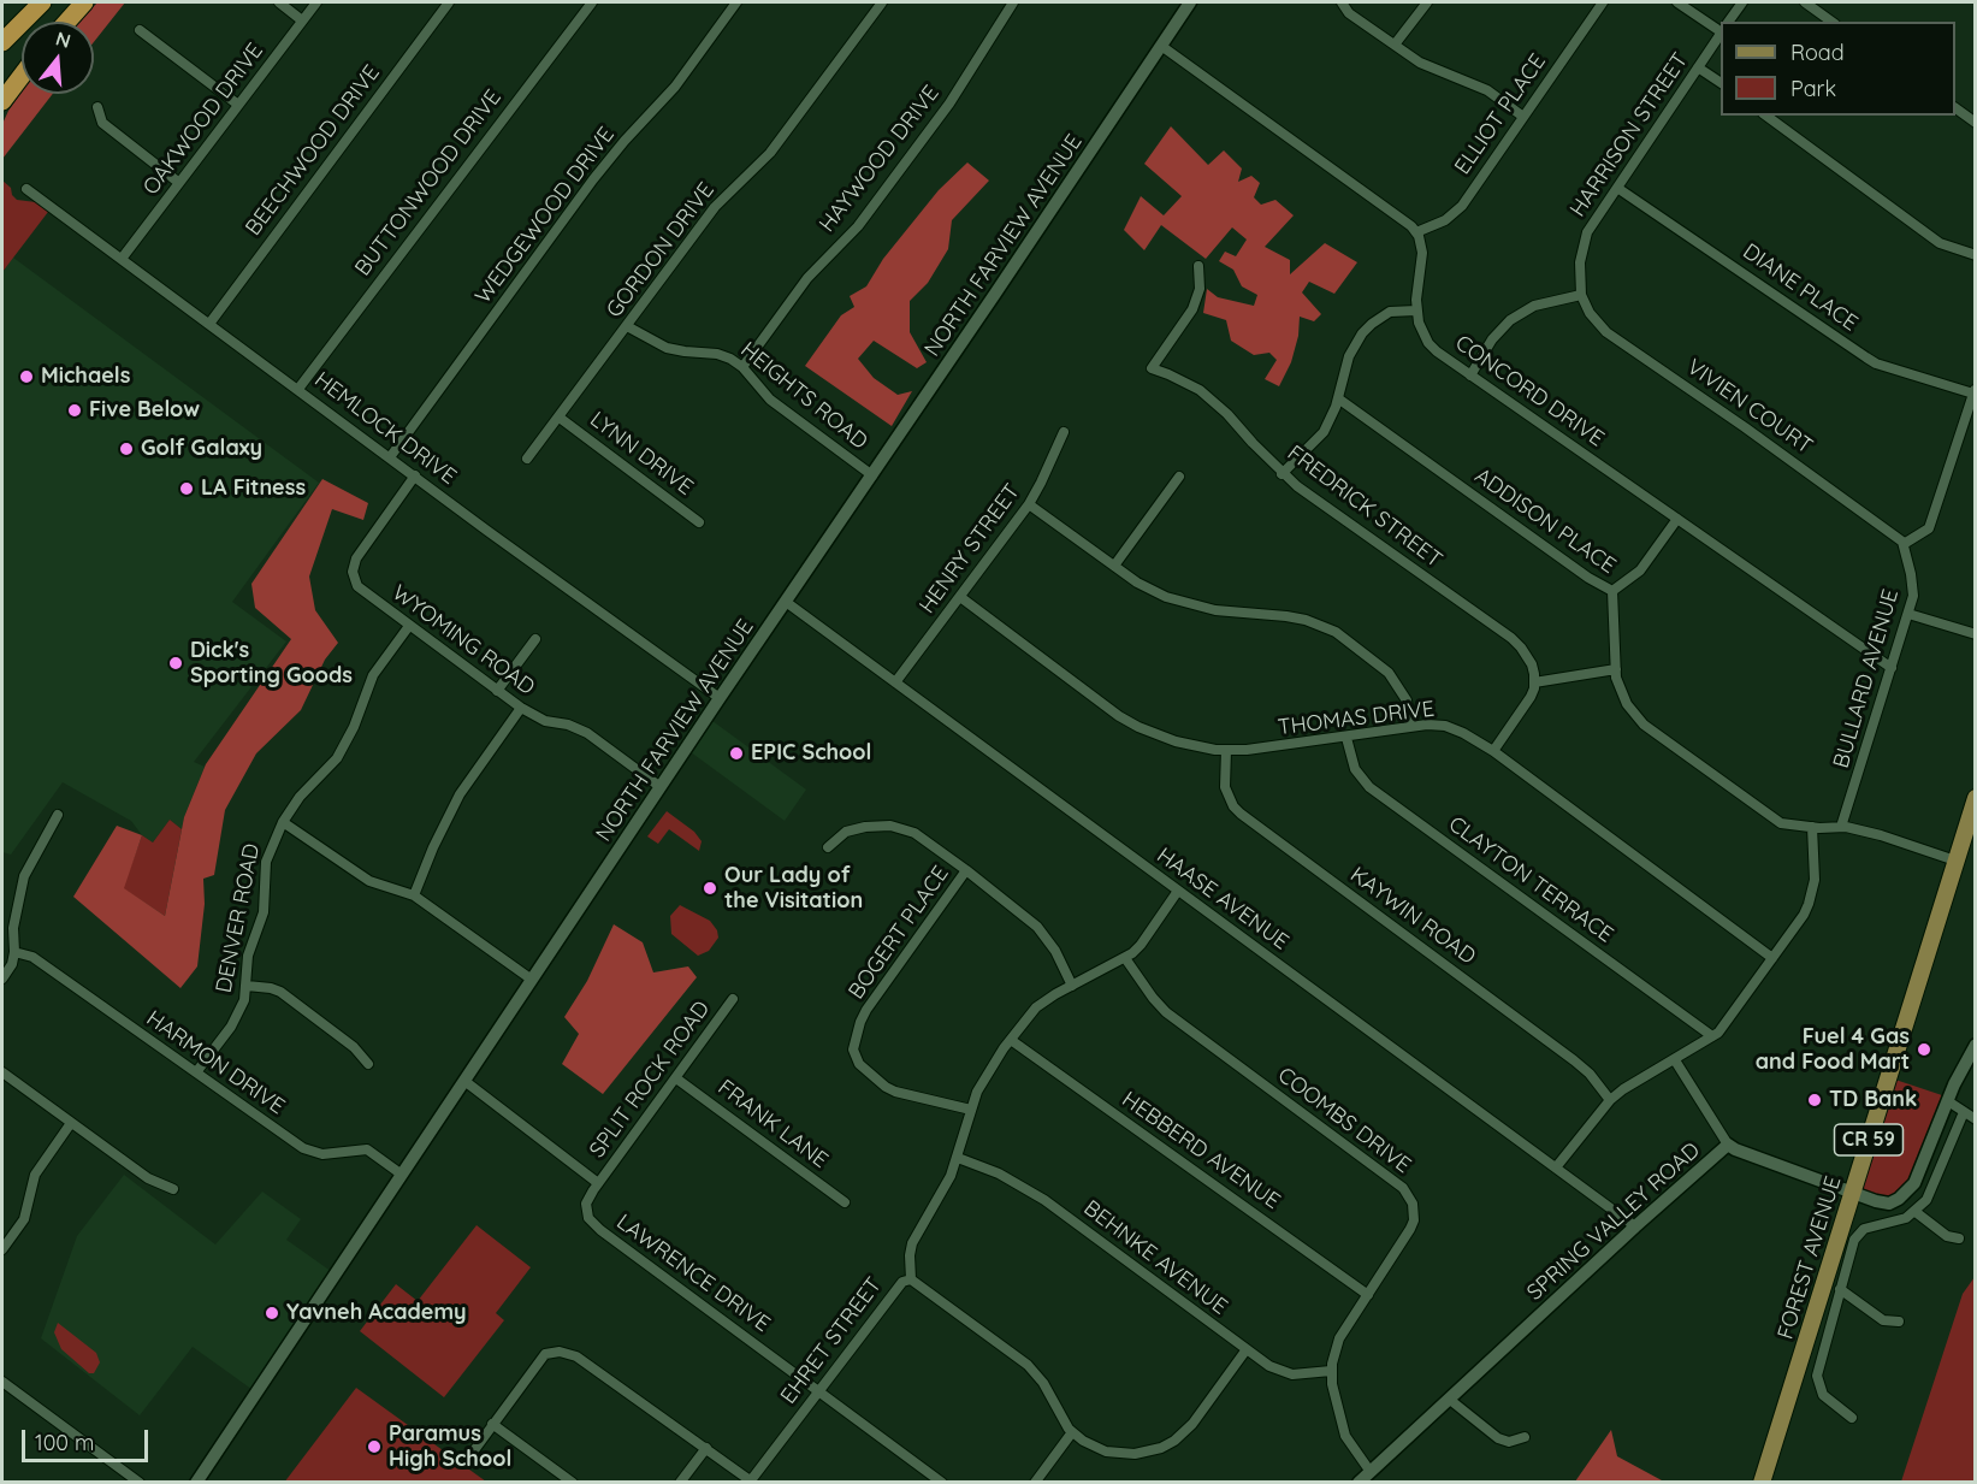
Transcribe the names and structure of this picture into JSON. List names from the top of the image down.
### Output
{
  "streets": {
    "main road": ["CR 59", "FOREST AVENUE"],
    "street": [
      "ELLIOT PLACE",
      "OAKWOOD DRIVE",
      "HARRISON STREET",
      "BEECHWOOD DRIVE",
      "HAYWOOD DRIVE",
      "BUTTONWOOD DRIVE",
      "WEDGEWOOD DRIVE",
      "NORTH FARVIEW AVENUE",
      "GORDON DRIVE",
      "DIANE PLACE",
      "CONCORD DRIVE",
      "HEIGHTS ROAD",
      "VIVIEN COURT",
      "HEMLOCK DRIVE",
      "LYNN DRIVE",
      "FREDRICK STREET",
      "ADDISON PLACE",
      "HENRY STREET",
      "WYOMING ROAD",
      "BULLARD AVENUE",
      "THOMAS DRIVE",
      "CLAYTON TERRACE",
      "HAASE AVENUE",
      "KAYWIN ROAD",
      "DENVER ROAD",
      "BOGERT PLACE",
      "HARMON DRIVE",
      "SPLIT ROCK ROAD",
      "COOMBS DRIVE",
      "FRANK LANE",
      "HEBBERD AVENUE",
      "SPRING VALLEY ROAD",
      "BEHNKE AVENUE",
      "LAWRENCE DRIVE",
      "EHRET STREET"
    ]
  },
  "crossings": [
    ["ELLIOT PLACE", "CONCORD DRIVE"],
    ["OAKWOOD DRIVE", "HEMLOCK DRIVE"],
    ["HARRISON STREET", "DIANE PLACE"],
    ["HARRISON STREET", "VIVIEN COURT"],
    ["BEECHWOOD DRIVE", "HEMLOCK DRIVE"],
    ["HAYWOOD DRIVE", "HEIGHTS ROAD"],
    ["BUTTONWOOD DRIVE", "HEMLOCK DRIVE"],
    ["WEDGEWOOD DRIVE", "HEMLOCK DRIVE"],
    ["NORTH FARVIEW AVENUE", "HEIGHTS ROAD"],
    ["NORTH FARVIEW AVENUE", "HEMLOCK DRIVE"],
    ["NORTH FARVIEW AVENUE", "WYOMING ROAD"],
    ["NORTH FARVIEW AVENUE", "HAASE AVENUE"],
    ["NORTH FARVIEW AVENUE", "HARMON DRIVE"],
    ["GORDON DRIVE", "HEIGHTS ROAD"],
    ["GORDON DRIVE", "LYNN DRIVE"],
    ["CONCORD DRIVE", "BULLARD AVENUE"],
    ["VIVIEN COURT", "BULLARD AVENUE"],
    ["HEMLOCK DRIVE", "WYOMING ROAD"],
    ["ADDISON PLACE", "BULLARD AVENUE"],
    ["ADDISON PLACE", "FOREST AVENUE"],
    ["HENRY STREET", "THOMAS DRIVE"],
    ["HENRY STREET", "HAASE AVENUE"],
    ["WYOMING ROAD", "DENVER ROAD"],
    ["THOMAS DRIVE", "CLAYTON TERRACE"],
    ["THOMAS DRIVE", "KAYWIN ROAD"],
    ["HAASE AVENUE", "SPRING VALLEY ROAD"],
    ["HAASE AVENUE", "EHRET STREET"],
    ["DENVER ROAD", "HARMON DRIVE"],
    ["BOGERT PLACE", "EHRET STREET"],
    ["SPLIT ROCK ROAD", "FRANK LANE"],
    ["SPLIT ROCK ROAD", "LAWRENCE DRIVE"],
    ["COOMBS DRIVE", "HEBBERD AVENUE"],
    ["COOMBS DRIVE", "SPRING VALLEY ROAD"],
    ["COOMBS DRIVE", "BEHNKE AVENUE"],
    ["COOMBS DRIVE", "EHRET STREET"],
    ["HEBBERD AVENUE", "EHRET STREET"],
    ["SPRING VALLEY ROAD", "FOREST AVENUE"],
    ["BEHNKE AVENUE", "EHRET STREET"],
    ["LAWRENCE DRIVE", "EHRET STREET"]
  ],
  "places": [
    "Michaels",
    "Five Below",
    "Golf Galaxy",
    "LA Fitness",
    "Dick's Sporting Goods",
    "EPIC School",
    "Our Lady of the Visitation",
    "Fuel 4 Gas and Food Mart",
    "TD Bank",
    "Yavneh Academy",
    "Paramus High School"
  ],
  "legend": ["Road", "Park"],
  "scale_bar": "100 m",
  "north": "top"
}
